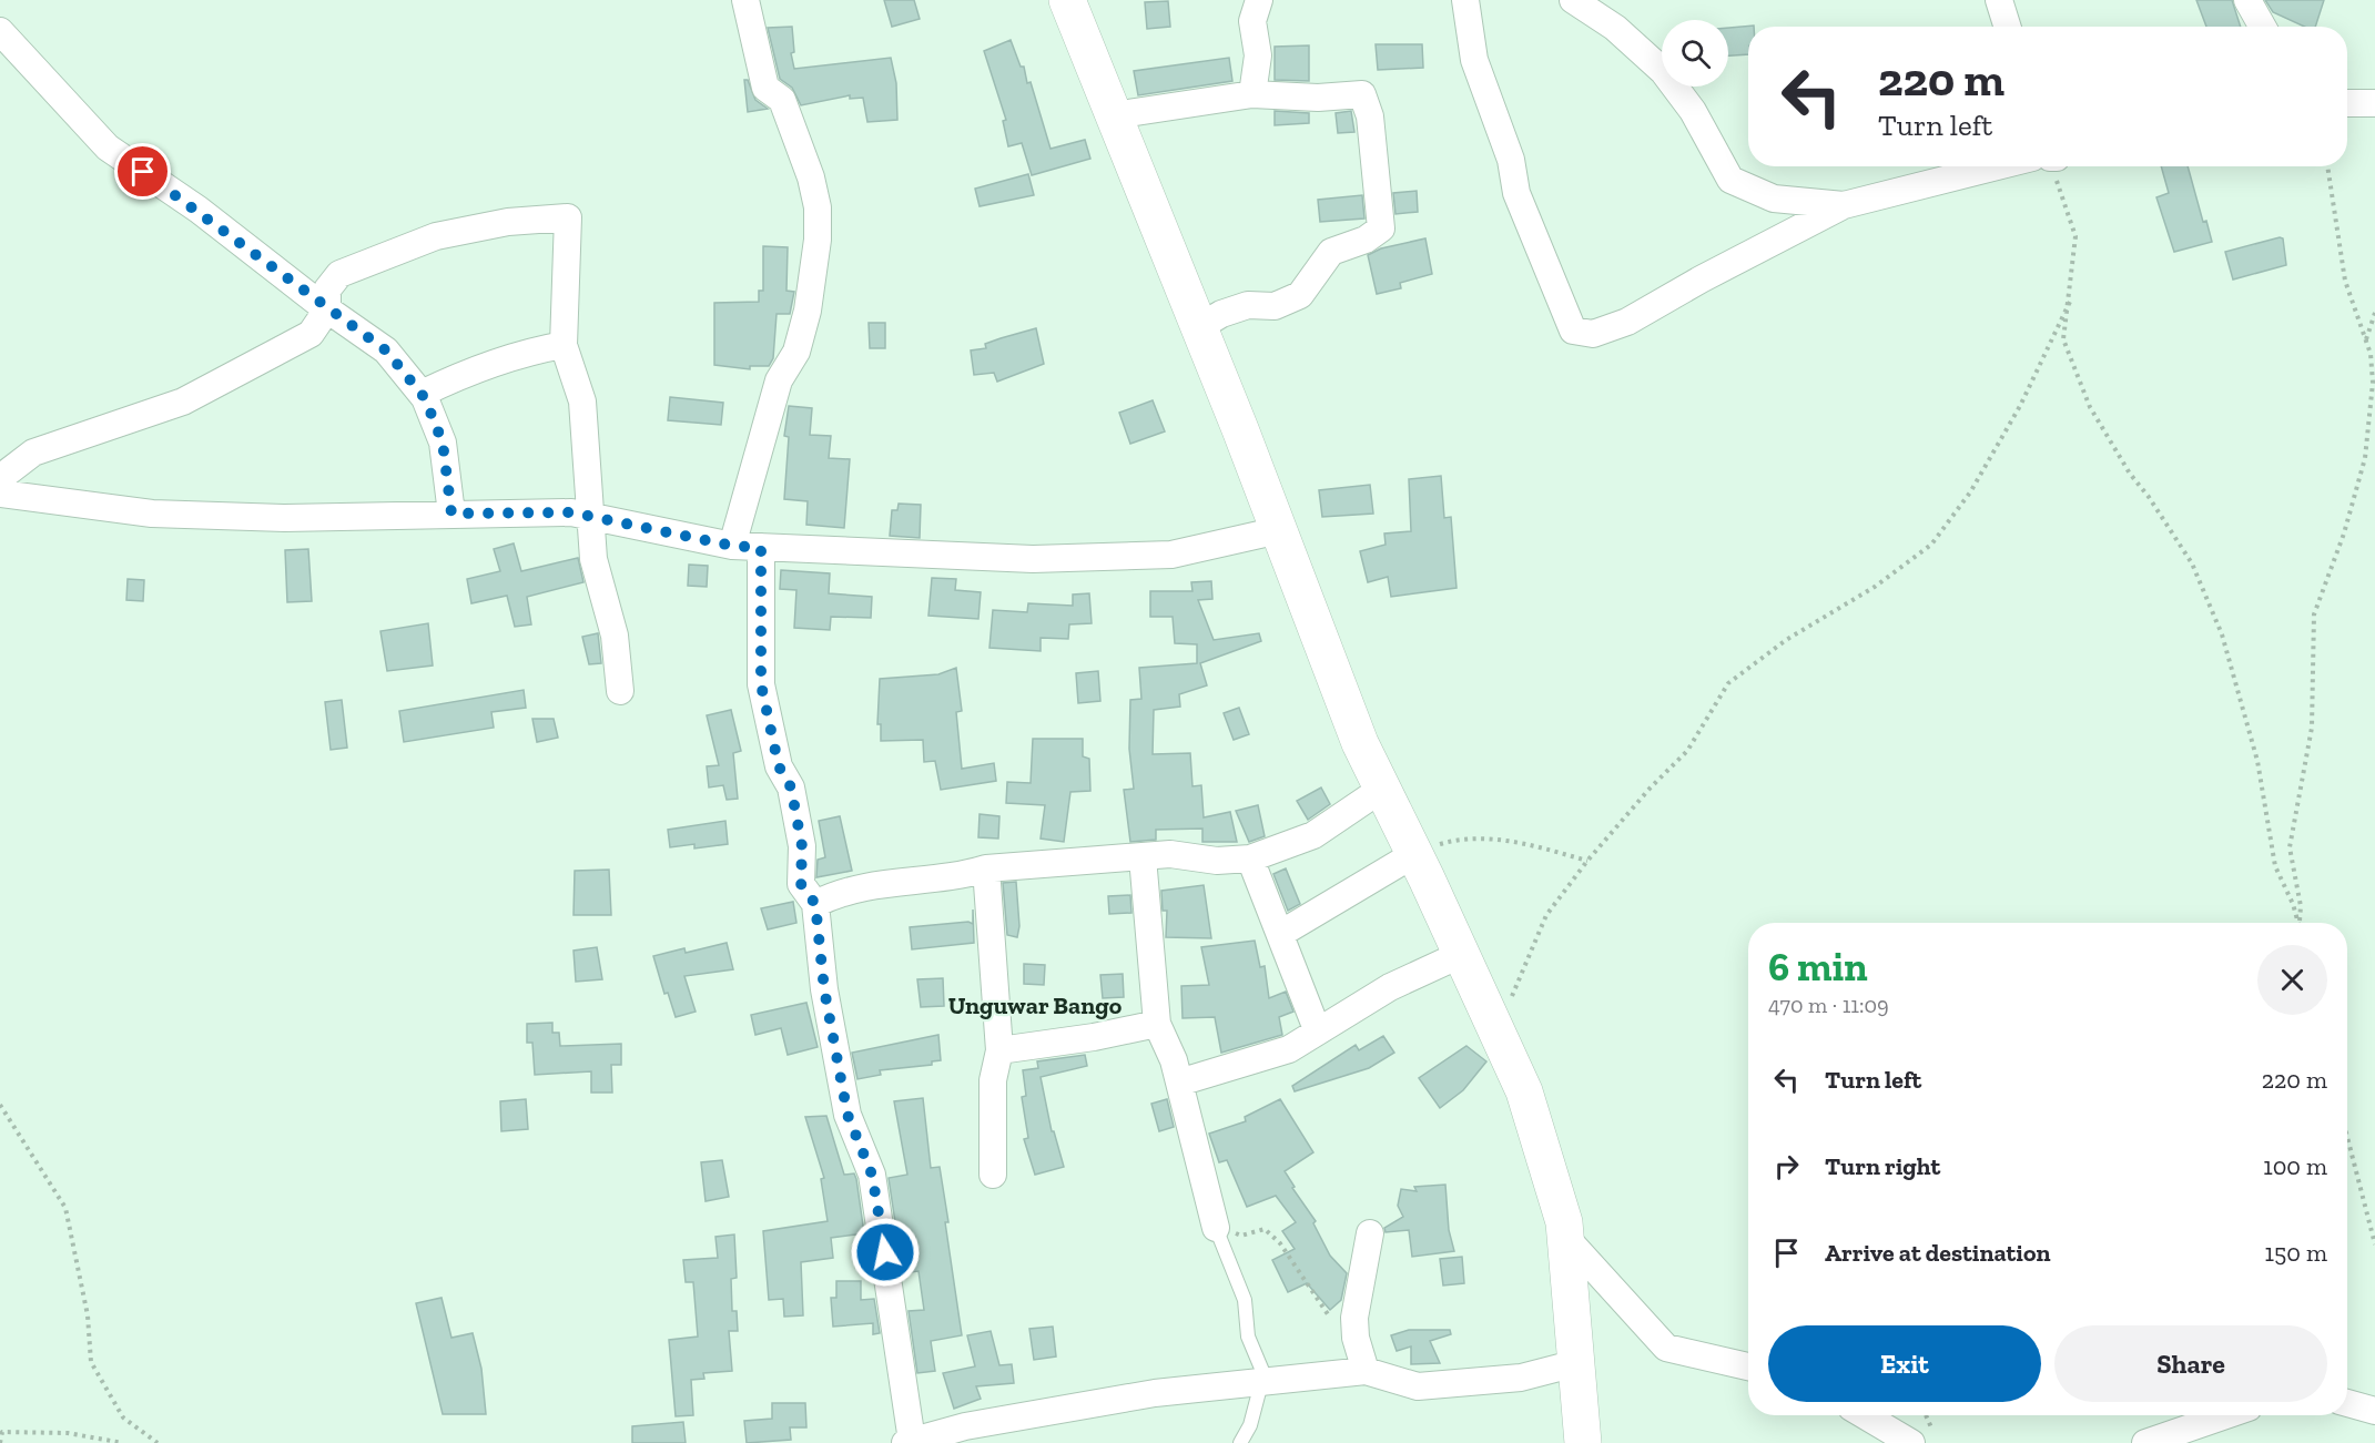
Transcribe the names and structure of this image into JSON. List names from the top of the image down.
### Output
{
  "districts": ["Unguwar Bango"],
  "page": {
    "turn": ["220 m", "Turn left"],
    "heading": ["6 min", "470 m · 11:09"],
    "list": [
      {
        "name": "Turn left",
        "value": "220 m"
      },
      {
        "name": "Turn right",
        "value": "100 m"
      },
      {
        "name": "Arrive at destination",
        "value": "150 m"
      }
    ],
    "buttons": ["Exit", "Share"]
  }
}
